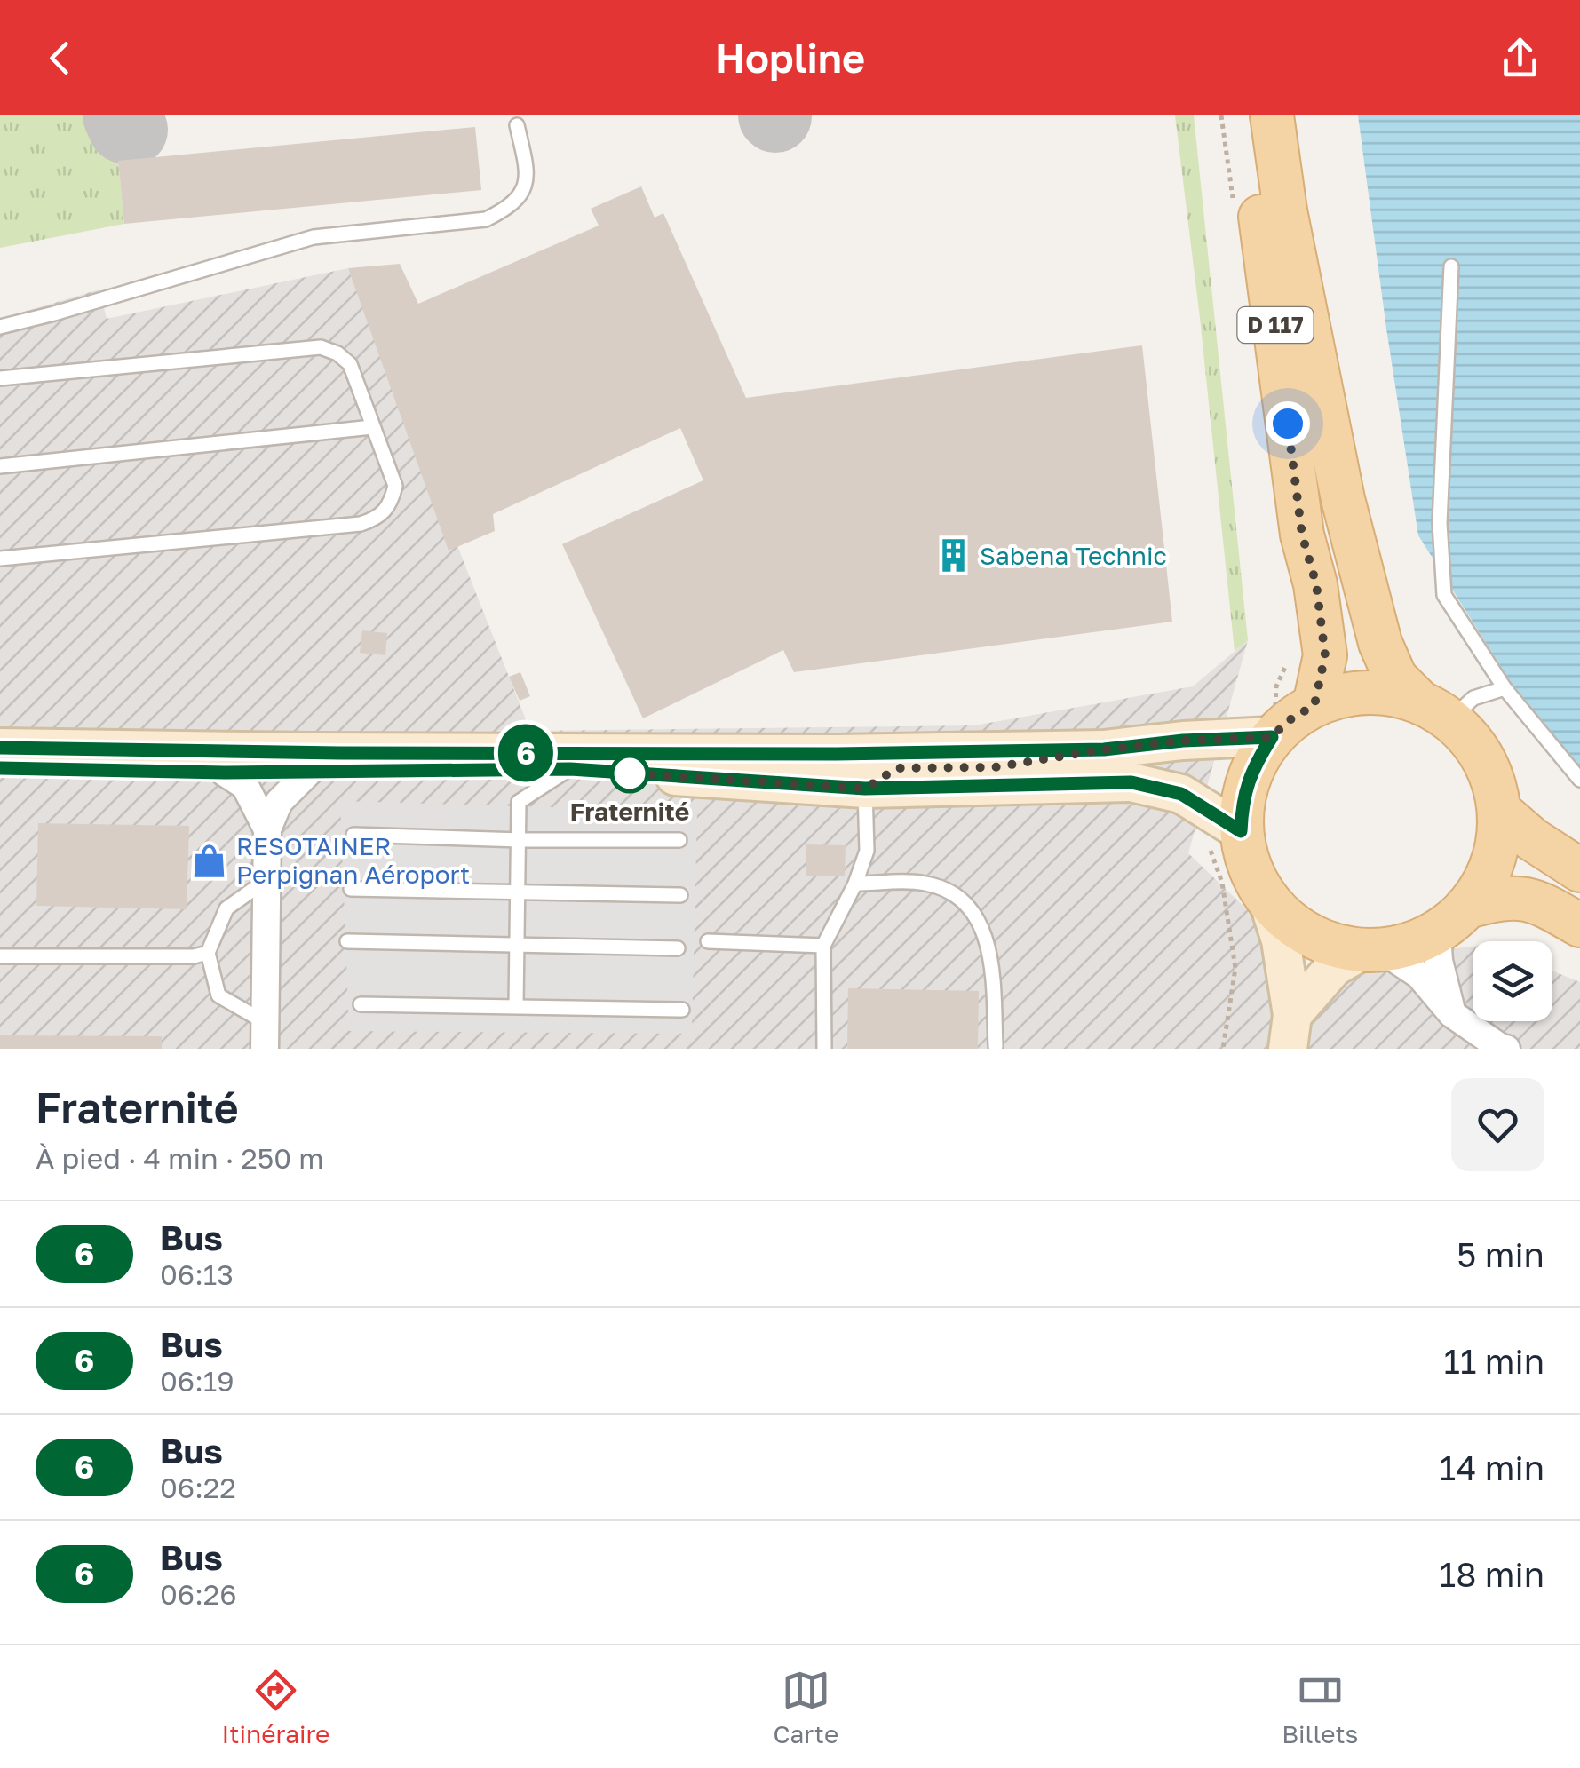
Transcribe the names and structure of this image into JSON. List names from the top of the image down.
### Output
{
  "streets": {
    "main road": ["D 117"]
  },
  "places": {
    "building": ["Sabena Technic"],
    "other": ["Fraternité"],
    "shop": ["RESOTAINER Perpignan Aéroport"]
  },
  "lines": ["bus line 6"],
  "page": {
    "header": "Hopline",
    "on_map": "6",
    "heading": ["Fraternité", "À pied · 4 min · 250 m"],
    "list": [
      {
        "mark": "6",
        "name": "Bus",
        "note": "06:13",
        "value": "5 min"
      },
      {
        "mark": "6",
        "name": "Bus",
        "note": "06:19",
        "value": "11 min"
      },
      {
        "mark": "6",
        "name": "Bus",
        "note": "06:22",
        "value": "14 min"
      },
      {
        "mark": "6",
        "name": "Bus",
        "note": "06:26",
        "value": "18 min"
      }
    ],
    "tabs": ["Itinéraire", "Carte", "Billets"]
  }
}
